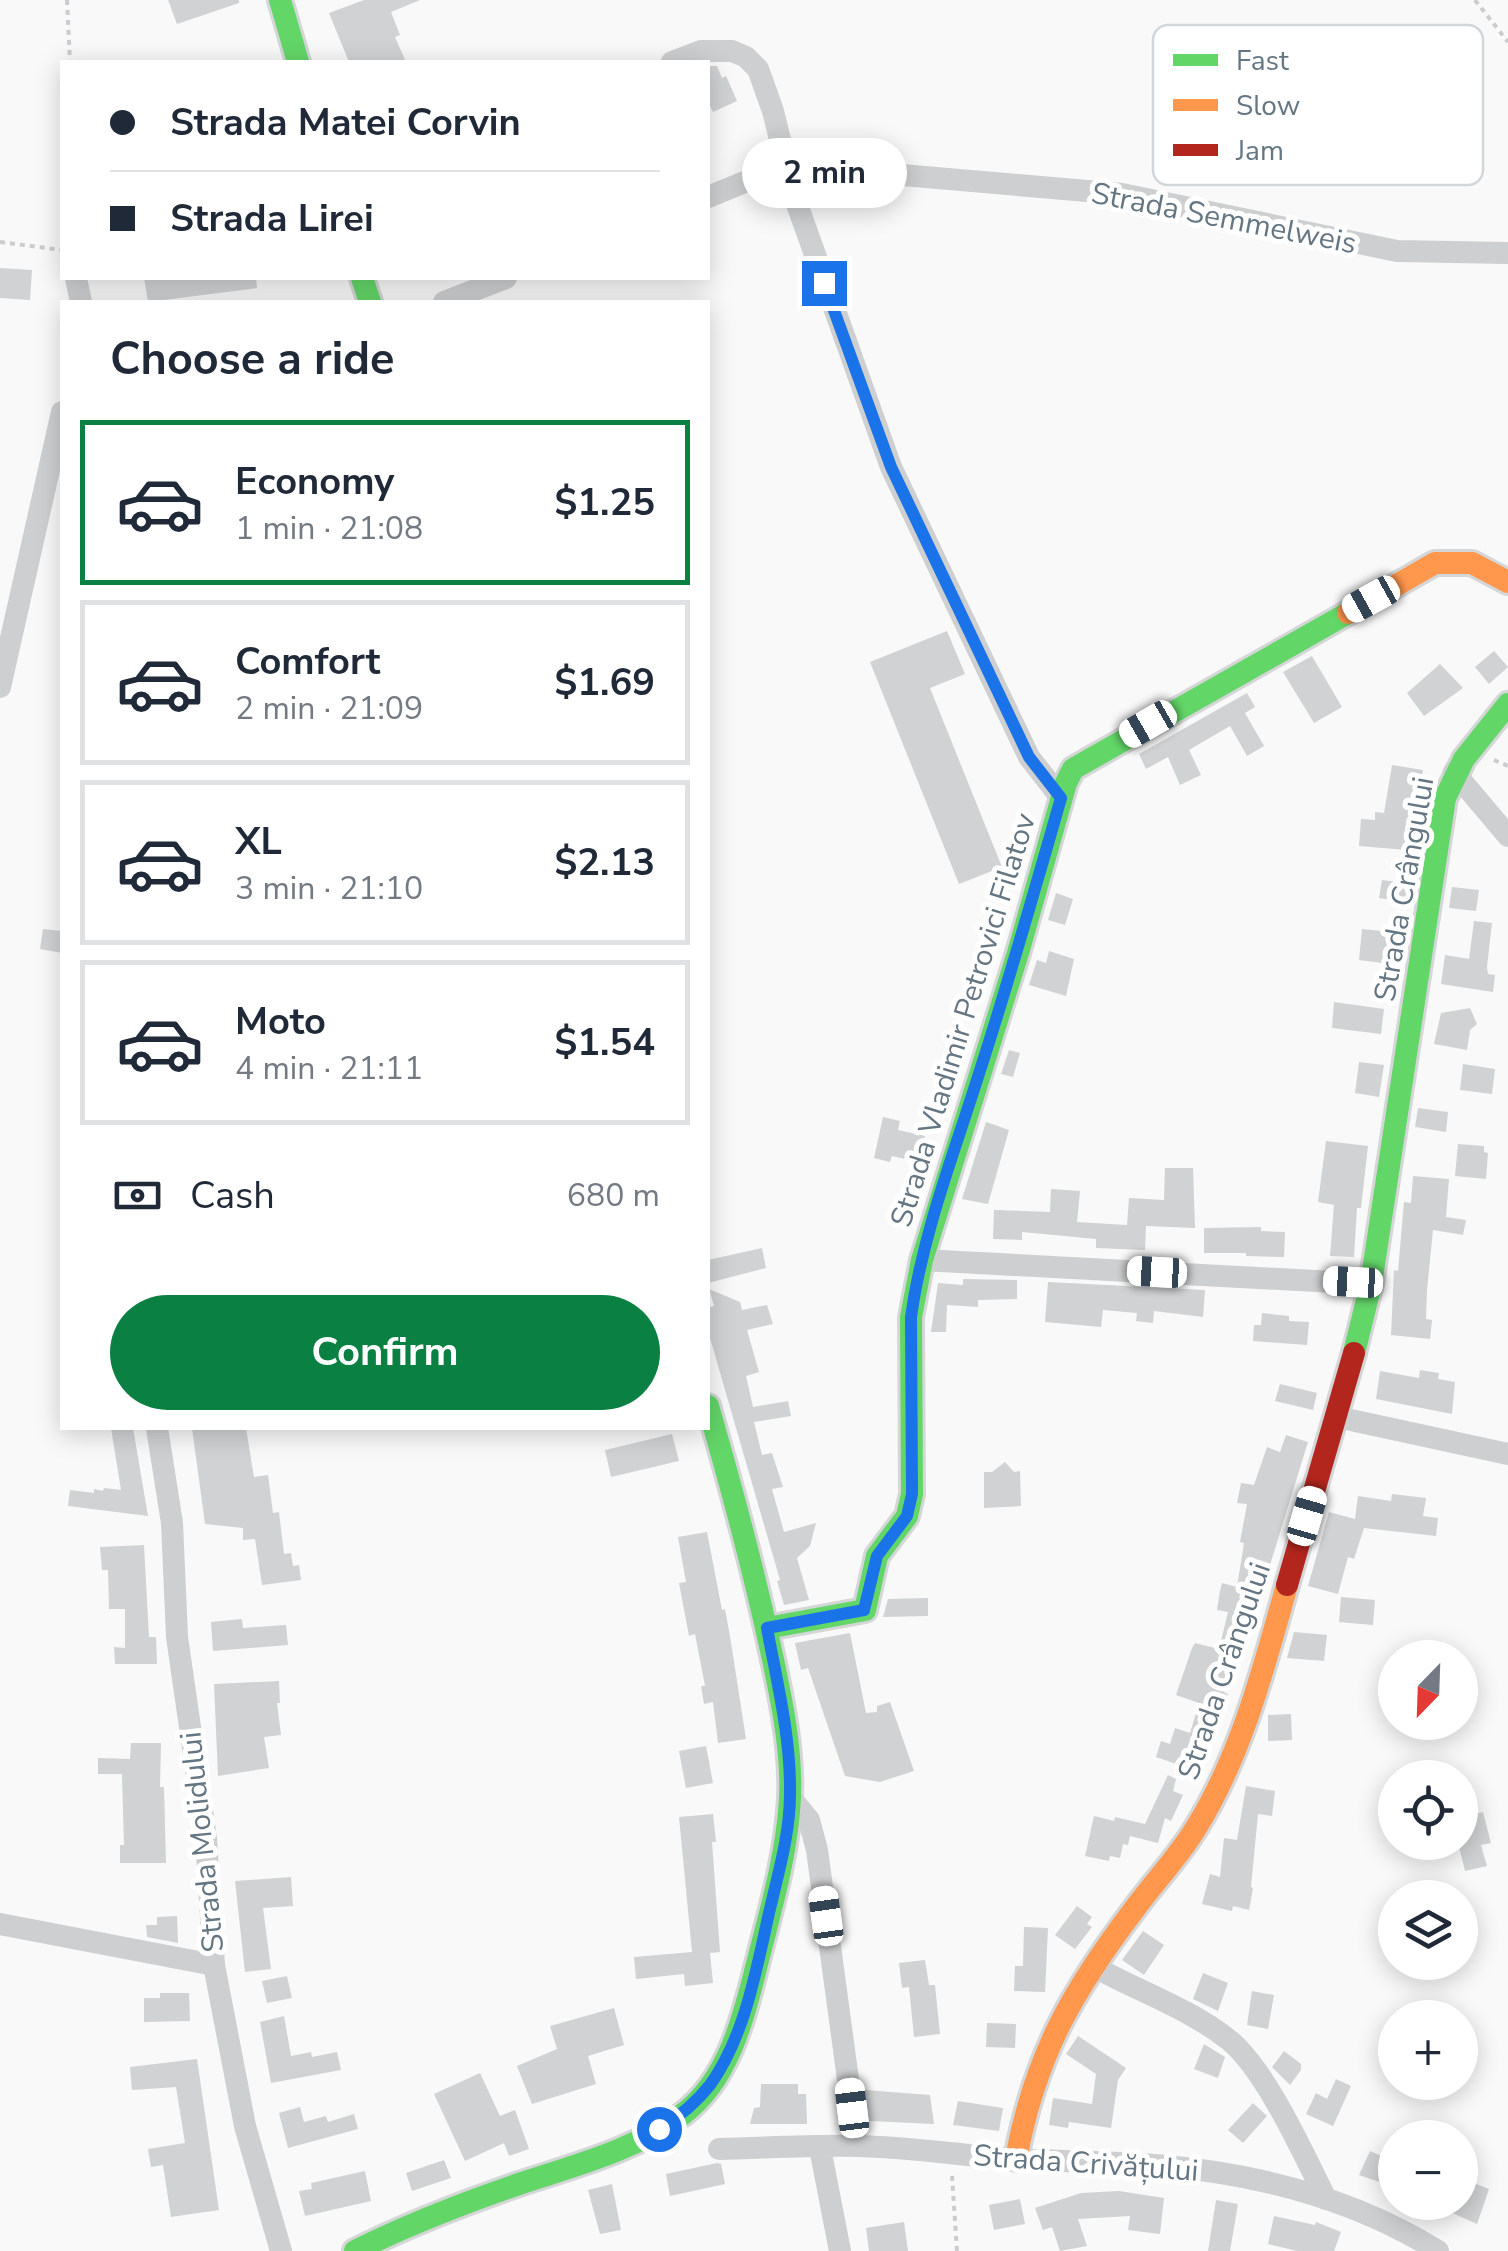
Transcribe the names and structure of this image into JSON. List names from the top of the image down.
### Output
{
  "streets": {
    "street": [
      "Strada Semmelweis",
      "Strada Crângului",
      "Strada Vladimir Petrovici Filatov",
      "Strada Molidului",
      "Strada Crivățului"
    ]
  },
  "crossings": [
    ["Strada Crângului", "Strada Vladimir Petrovici Filatov"],
    ["Strada Crângului", "Strada Crivățului"]
  ],
  "legend": ["Fast", "Slow", "Jam"],
  "north": "bottom left",
  "page": {
    "banner": ["Strada Matei Corvin", "Strada Lirei"],
    "bubble": "2 min",
    "heading": "Choose a ride",
    "list": [
      {
        "name": "Economy",
        "note": "1 min · 21:08",
        "value": "$1.25"
      },
      {
        "name": "Comfort",
        "note": "2 min · 21:09",
        "value": "$1.69"
      },
      {
        "name": "XL",
        "note": "3 min · 21:10",
        "value": "$2.13"
      },
      {
        "name": "Moto",
        "note": "4 min · 21:11",
        "value": "$1.54"
      }
    ],
    "pay": ["Cash", "680 m"],
    "buttons": "Confirm",
    "map_buttons": ["+", "−"]
  }
}
